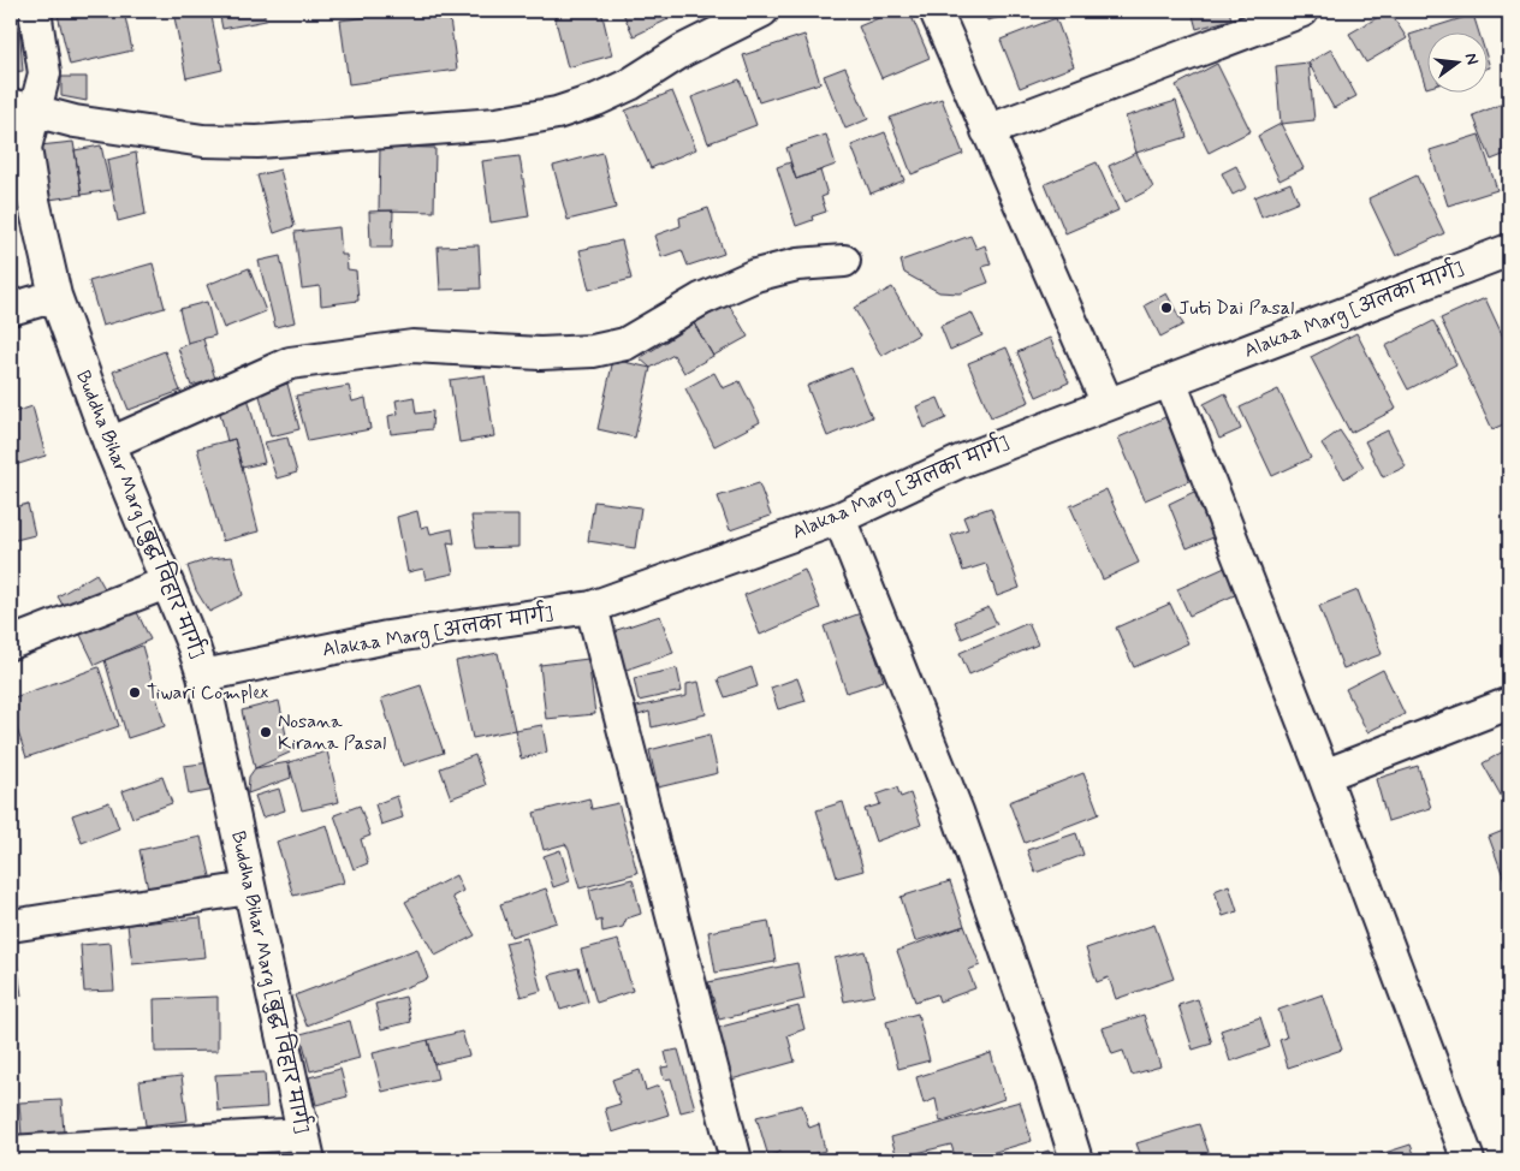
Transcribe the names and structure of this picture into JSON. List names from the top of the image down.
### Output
{
  "streets": {
    "street": ["Alakaa Marg [अलका मार्ग]", "Buddha Bihar Marg [बुद्ध विहार मार्ग]"]
  },
  "crossings": [
    ["Alakaa Marg [अलका मार्ग]", "Buddha Bihar Marg [बुद्ध विहार मार्ग]"]
  ],
  "places": ["Juti Dai Pasal", "Tiwari Complex", "Nosana Kirana Pasal"],
  "north": "right"
}
